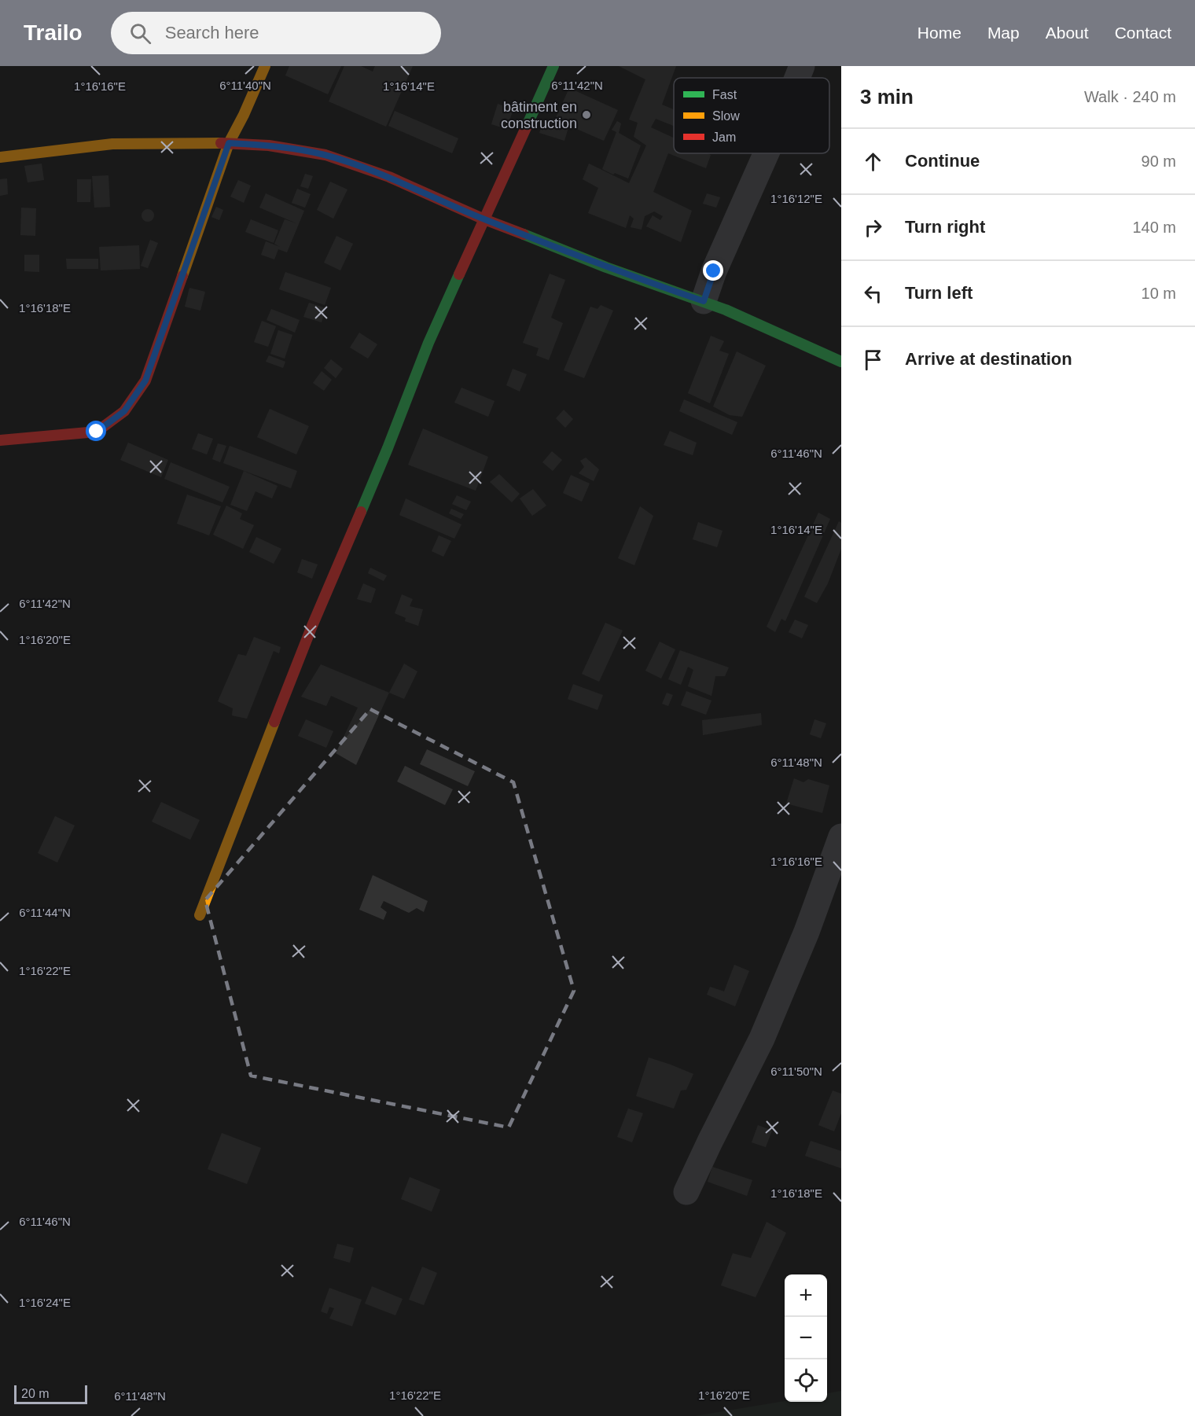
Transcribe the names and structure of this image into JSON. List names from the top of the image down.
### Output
{
  "places": ["bâtiment en construction"],
  "legend": ["Fast", "Slow", "Jam"],
  "scale_bar": "20 m",
  "page": {
    "header": "Trailo",
    "search": "Search here",
    "nav": [
      "Home",
      "Map",
      "About",
      "Contact"
    ],
    "heading": ["3 min", "Walk · 240 m"],
    "list": [
      ["Continue", "90 m"],
      ["Turn right", "140 m"],
      ["Turn left", "10 m"],
      "Arrive at destination"
    ],
    "map_buttons": ["+", "−"],
    "scale": "20 m"
  },
  "coordinates": [
    "6°11'40\"N",
    "6°11'42\"N",
    "1°16'16\"E",
    "1°16'14\"E",
    "1°16'12\"E",
    "1°16'18\"E",
    "6°11'46\"N",
    "1°16'20\"E",
    "6°11'48\"N",
    "6°11'44\"N",
    "1°16'22\"E",
    "6°11'50\"N",
    "1°16'24\"E"
  ]
}
